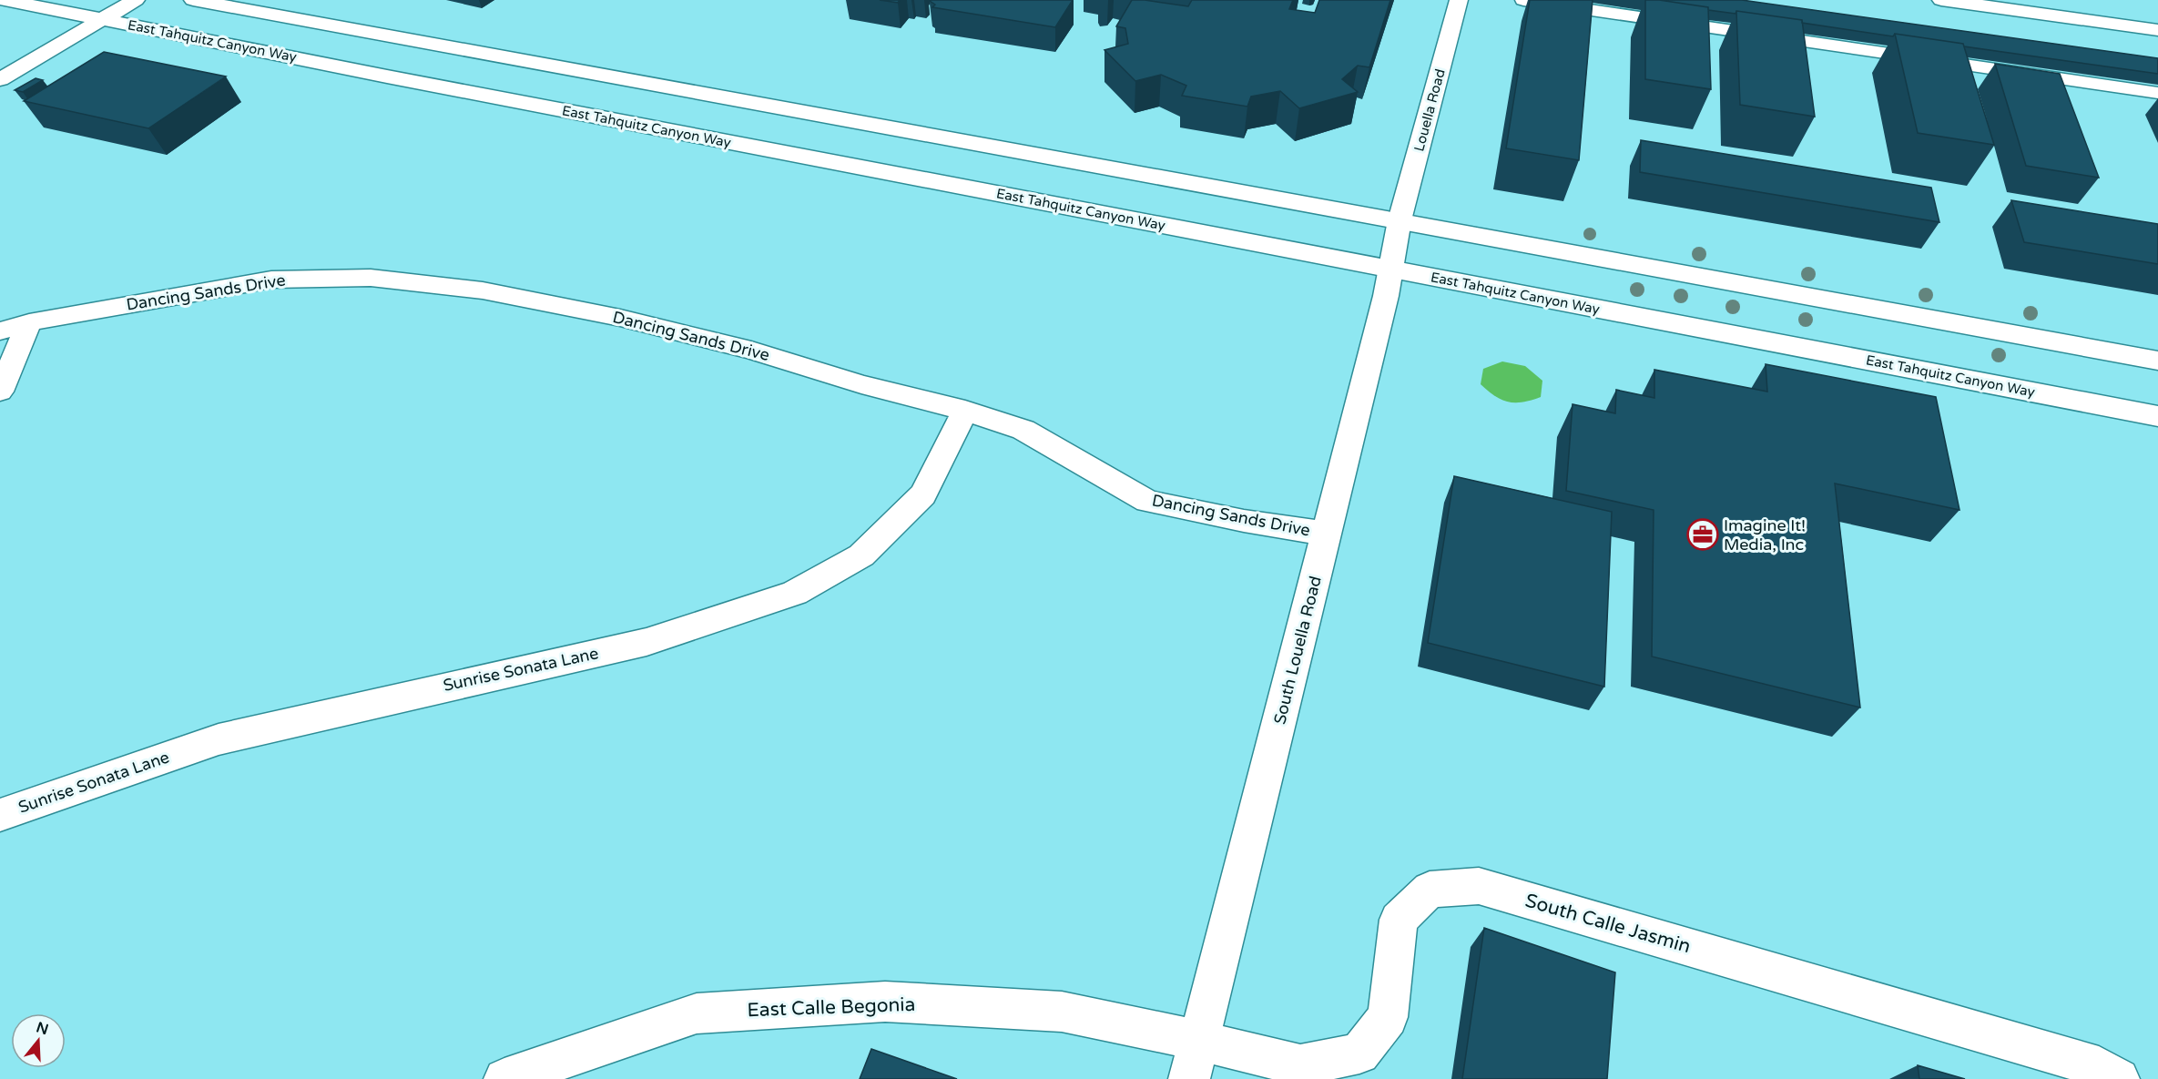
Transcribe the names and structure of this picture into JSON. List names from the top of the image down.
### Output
{
  "streets": {
    "street": [
      "East Tahquitz Canyon Way",
      "Louella Road",
      "Dancing Sands Drive",
      "South Louella Road",
      "Sunrise Sonata Lane",
      "South Calle Jasmin",
      "East Calle Begonia"
    ]
  },
  "crossings": [
    ["East Tahquitz Canyon Way", "South Louella Road"],
    ["Louella Road", "South Louella Road"],
    ["Dancing Sands Drive", "South Louella Road"],
    ["Dancing Sands Drive", "Sunrise Sonata Lane"],
    ["South Louella Road", "South Calle Jasmin"],
    ["South Louella Road", "East Calle Begonia"],
    ["South Calle Jasmin", "East Calle Begonia"]
  ],
  "places": {
    "office": ["Imagine It! Media, Inc"]
  },
  "north": "top"
}
